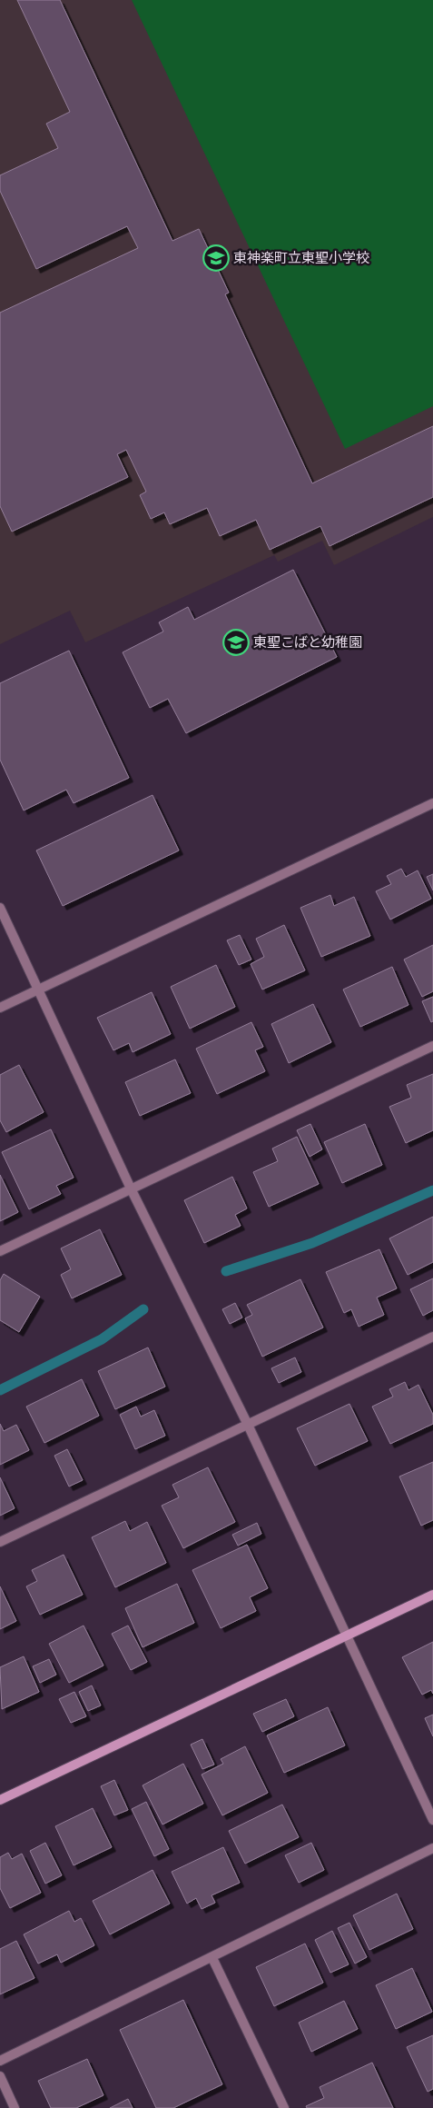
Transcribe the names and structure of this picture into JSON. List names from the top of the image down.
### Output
{
  "places": {
    "school or university": ["東神楽町立東聖小学校", "東聖こばと幼稚園"]
  }
}
